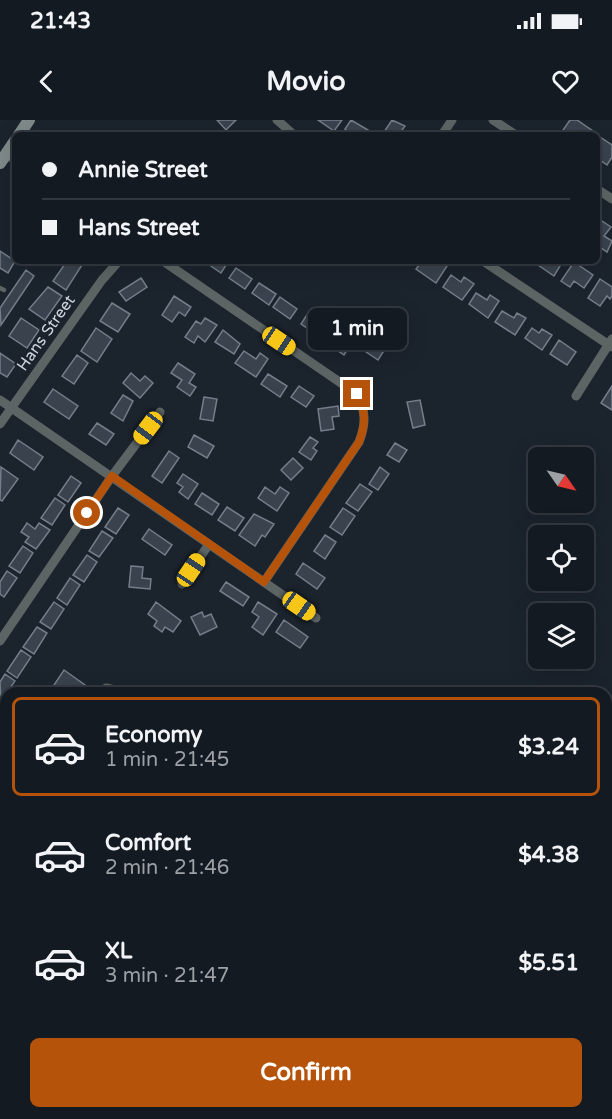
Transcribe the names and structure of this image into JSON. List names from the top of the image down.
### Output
{
  "streets": {
    "street": ["Hans Street"]
  },
  "north": "bottom right",
  "page": {
    "status": "21:43",
    "header": "Movio",
    "banner": ["Annie Street", "Hans Street"],
    "bubble": "1 min",
    "list": [
      {
        "name": "Economy",
        "note": "1 min · 21:45",
        "value": "$3.24"
      },
      {
        "name": "Comfort",
        "note": "2 min · 21:46",
        "value": "$4.38"
      },
      {
        "name": "XL",
        "note": "3 min · 21:47",
        "value": "$5.51"
      }
    ],
    "buttons": "Confirm"
  }
}
